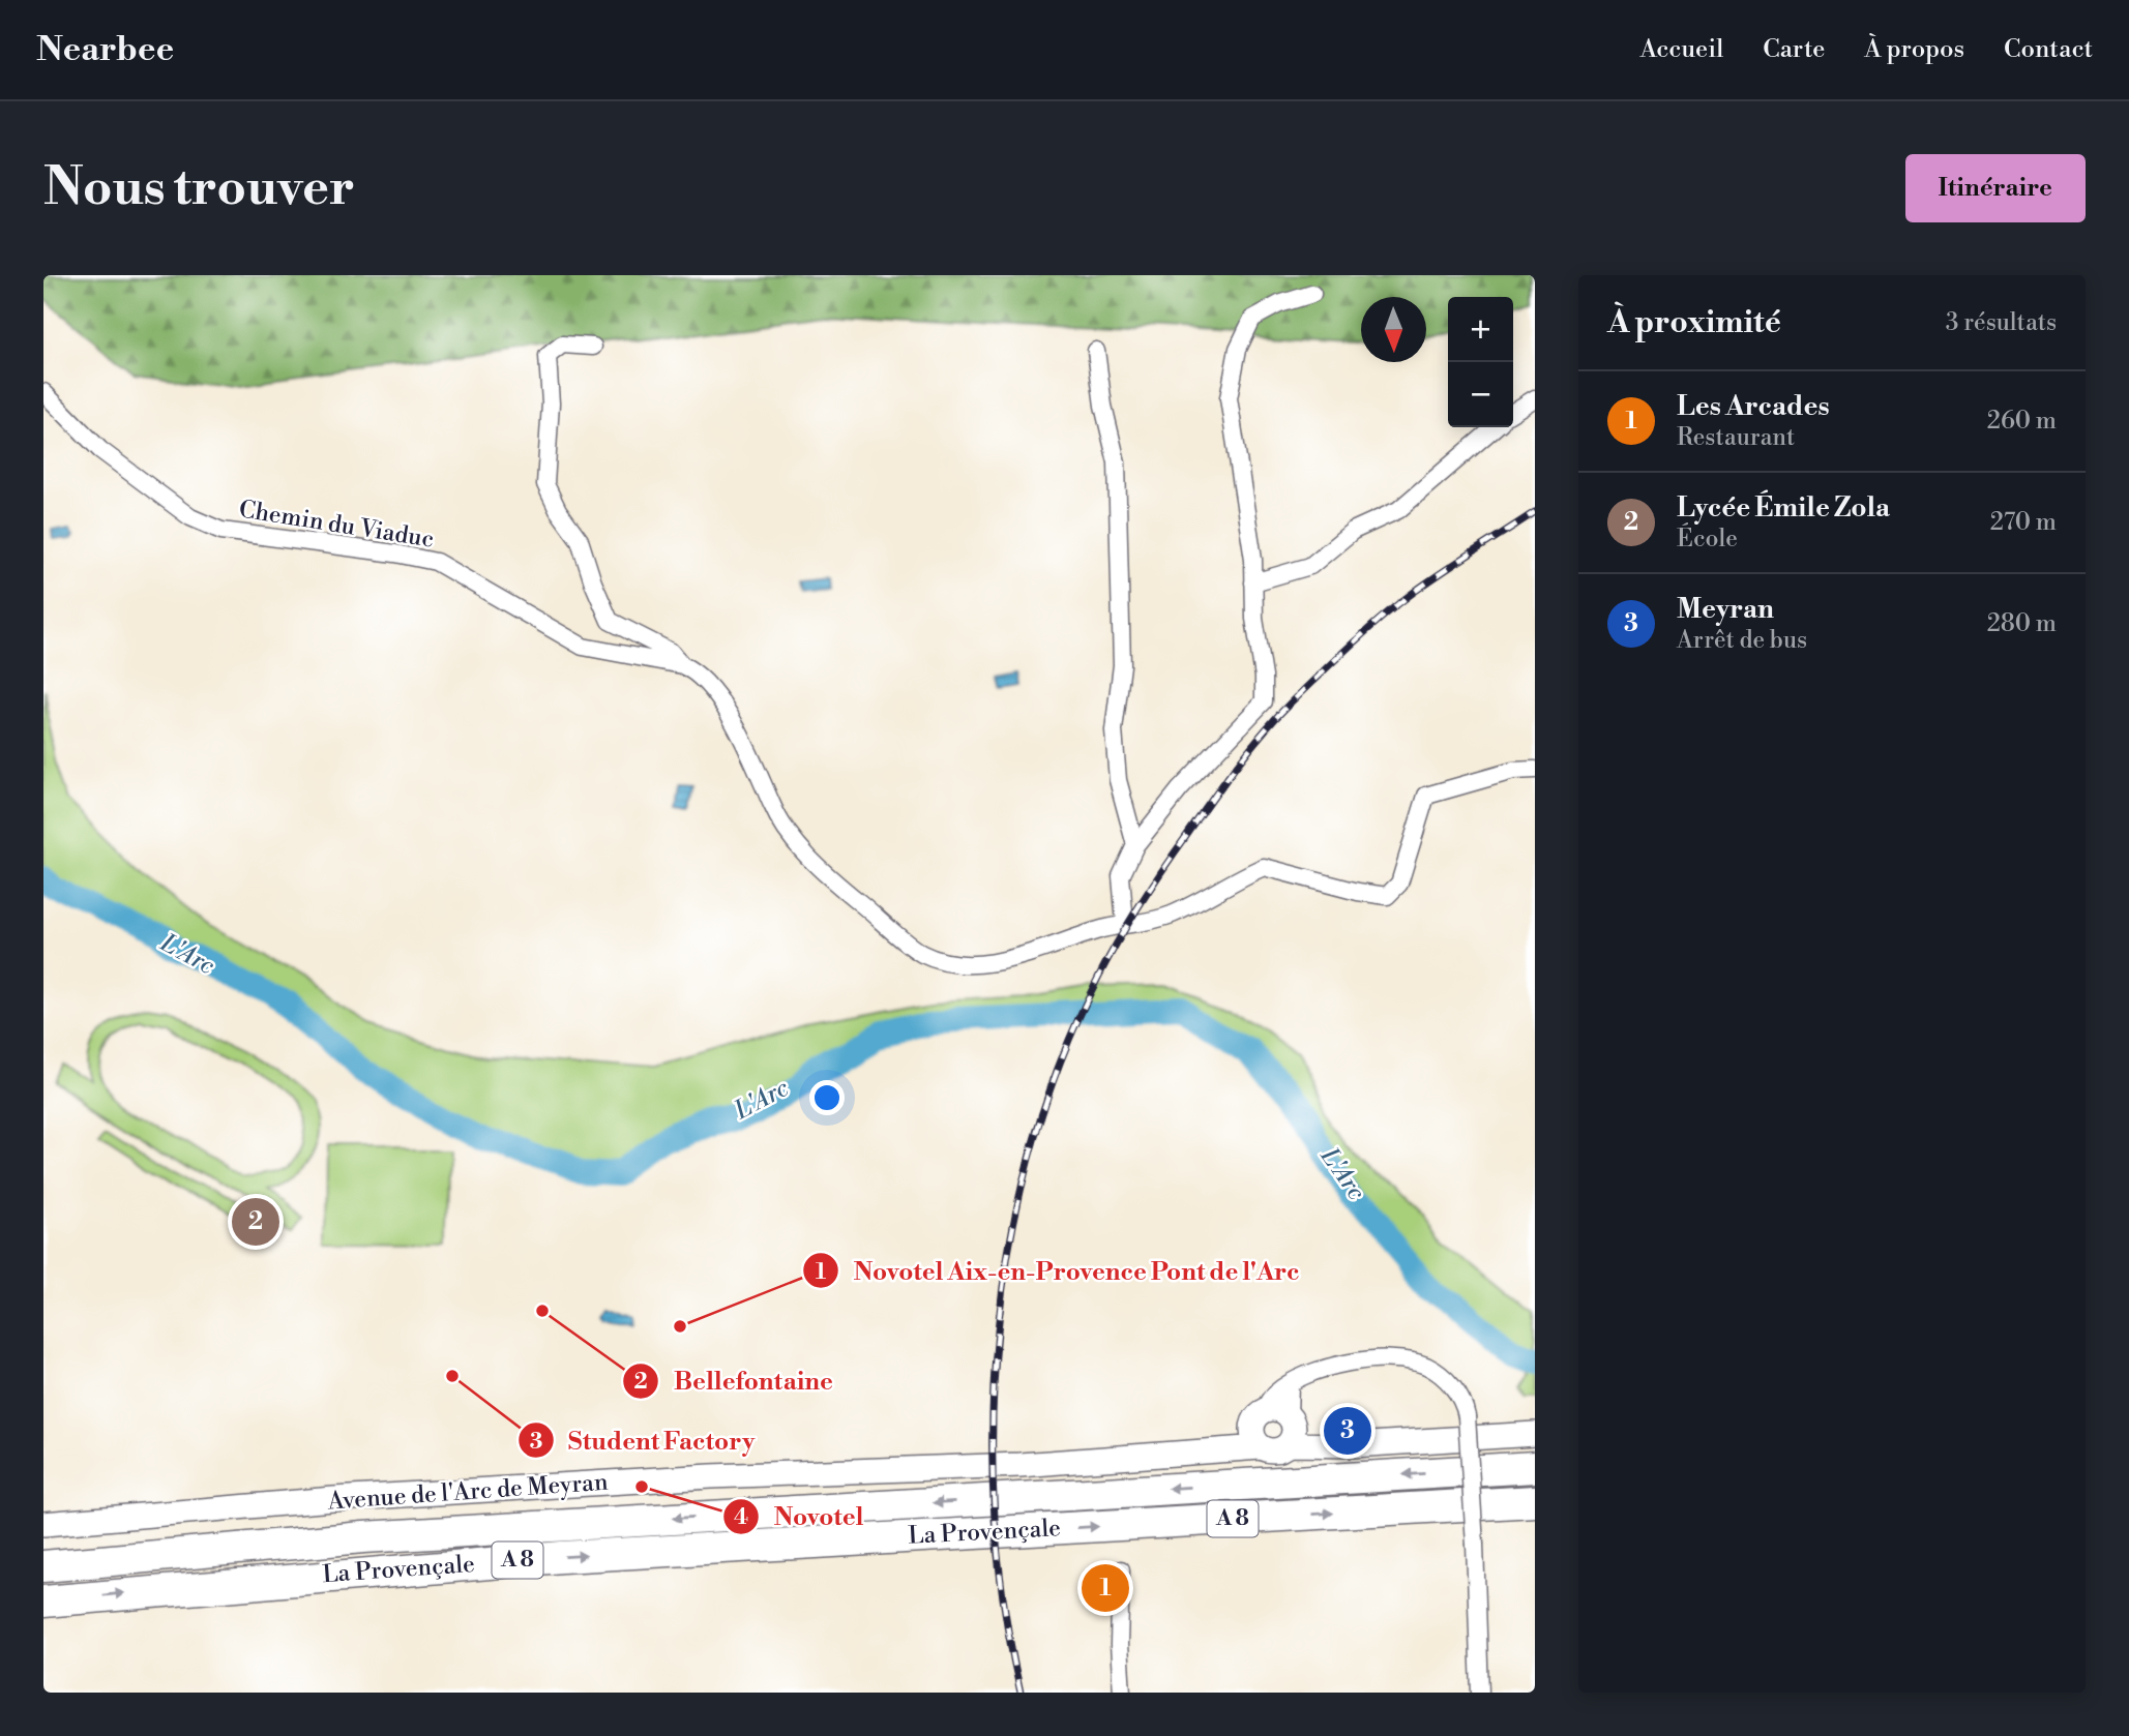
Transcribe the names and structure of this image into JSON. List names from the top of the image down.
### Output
{
  "streets": {
    "highway": ["A 8", "La Provençale"],
    "main road": ["Avenue de l'Arc de Meyran"],
    "street": ["Chemin du Viaduc"]
  },
  "water": ["L'Arc"],
  "places": [
    "Bellefontaine",
    "Novotel Aix-en-Provence Pont de l'Arc",
    "Student Factory",
    "Novotel"
  ],
  "north": "bottom",
  "page": {
    "header": "Nearbee",
    "nav": [
      "Accueil",
      "Carte",
      "À propos",
      "Contact"
    ],
    "buttons": "Itinéraire",
    "title": "Nous trouver",
    "heading": ["À proximité", "3 résultats"],
    "map_buttons": ["+", "−"],
    "list": [
      {
        "mark": "1",
        "name": "Les Arcades",
        "note": "Restaurant",
        "value": "260 m"
      },
      {
        "mark": "2",
        "name": "Lycée Émile Zola",
        "note": "École",
        "value": "270 m"
      },
      {
        "mark": "3",
        "name": "Meyran",
        "note": "Arrêt de bus",
        "value": "280 m"
      }
    ],
    "pins": ["2", "3", "1"]
  }
}
